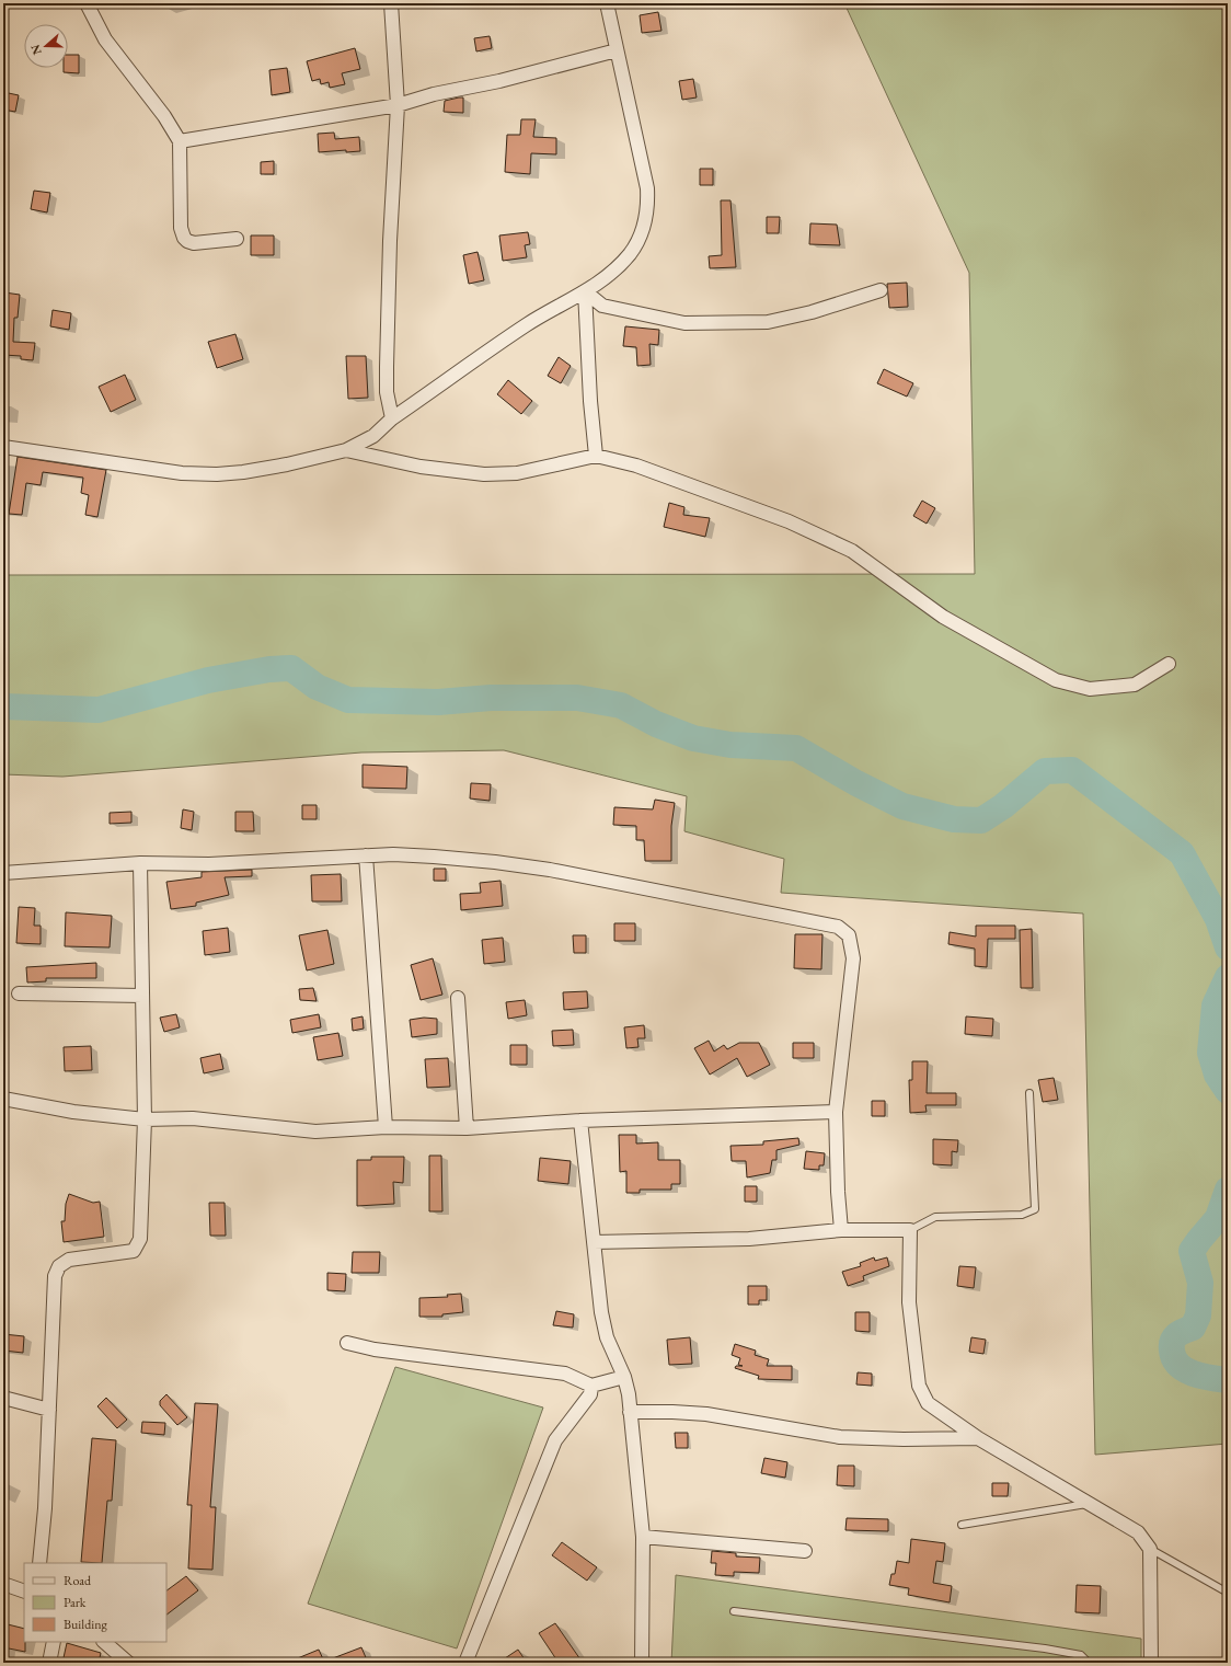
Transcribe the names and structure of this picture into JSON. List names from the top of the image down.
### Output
{
  "legend": ["Road", "Park", "Building"],
  "north": "left"
}
